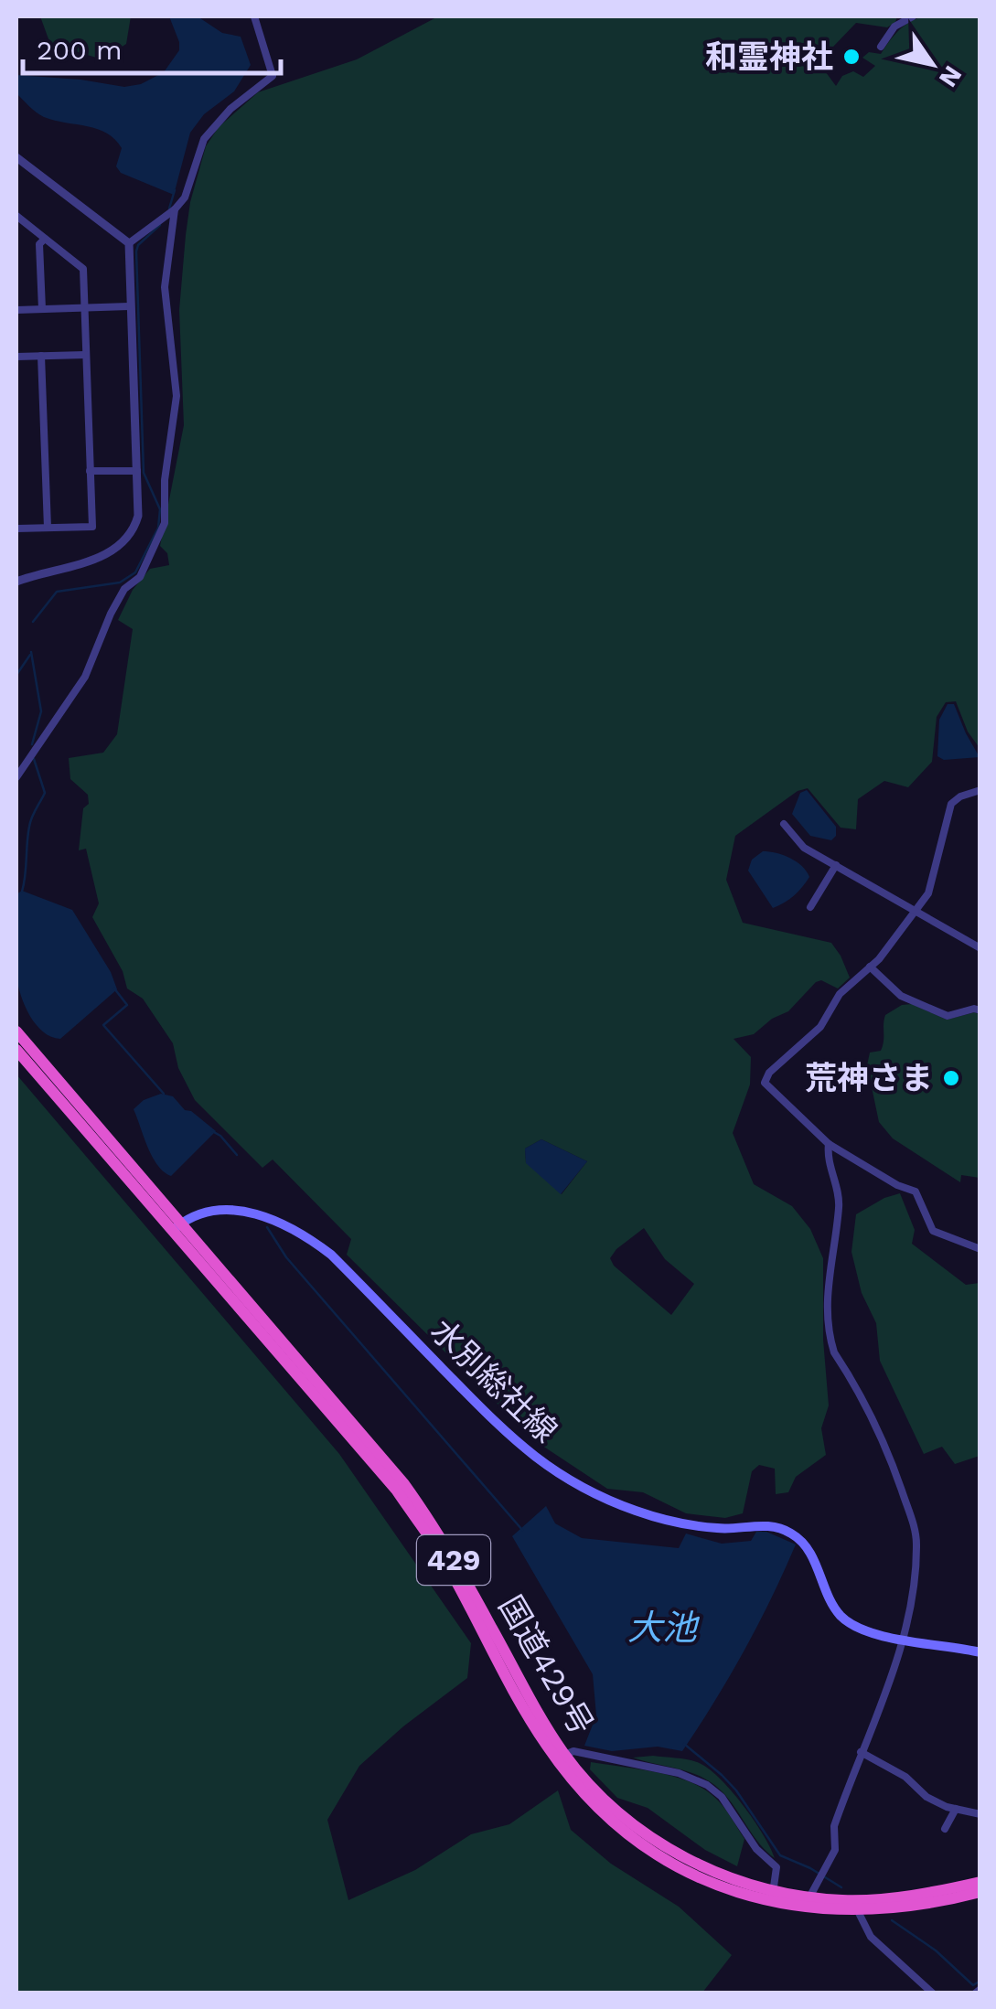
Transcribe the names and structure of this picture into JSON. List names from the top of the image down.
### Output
{
  "streets": {
    "highway": ["429", "国道429号"],
    "main road": ["水別総社線"]
  },
  "crossings": [
    ["水別総社線", "国道429号"]
  ],
  "water": ["大池"],
  "places": ["和霊神社", "荒神さま"],
  "scale_bar": "200 m",
  "north": "bottom right"
}
